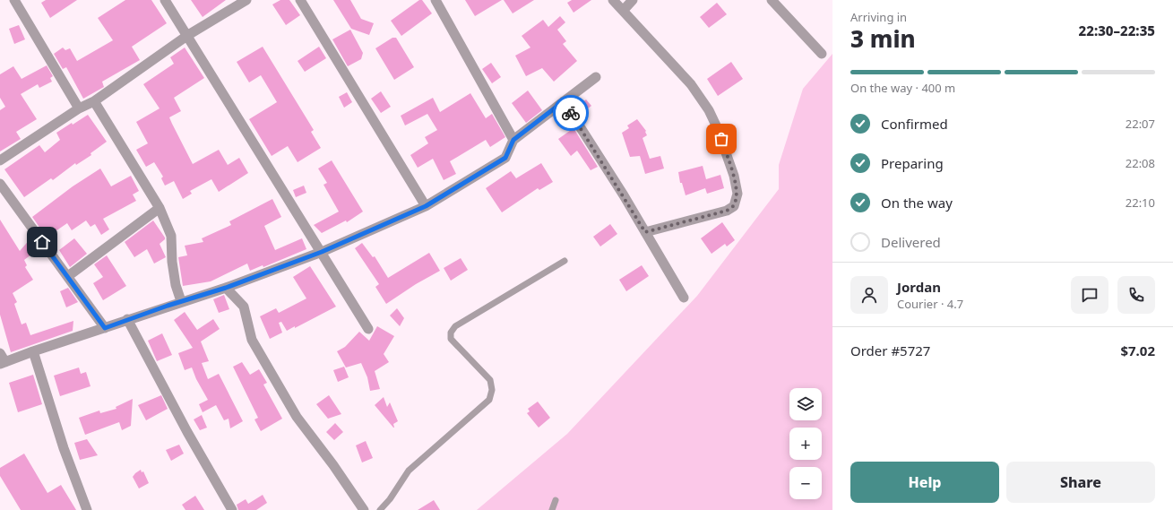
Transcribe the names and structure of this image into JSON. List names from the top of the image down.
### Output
{
  "page": {
    "heading": ["3 min", "Arriving in", "22:30–22:35"],
    "panel": [
      "Jordan",
      "Courier · 4.7",
      "Order #5727",
      "$7.02"
    ],
    "bar": "On the way · 400 m",
    "list": [
      ["Confirmed", "22:07"],
      ["Preparing", "22:08"],
      ["On the way", "22:10"],
      "Delivered"
    ],
    "map_buttons": ["+", "−"],
    "buttons": ["Help", "Share"]
  }
}
